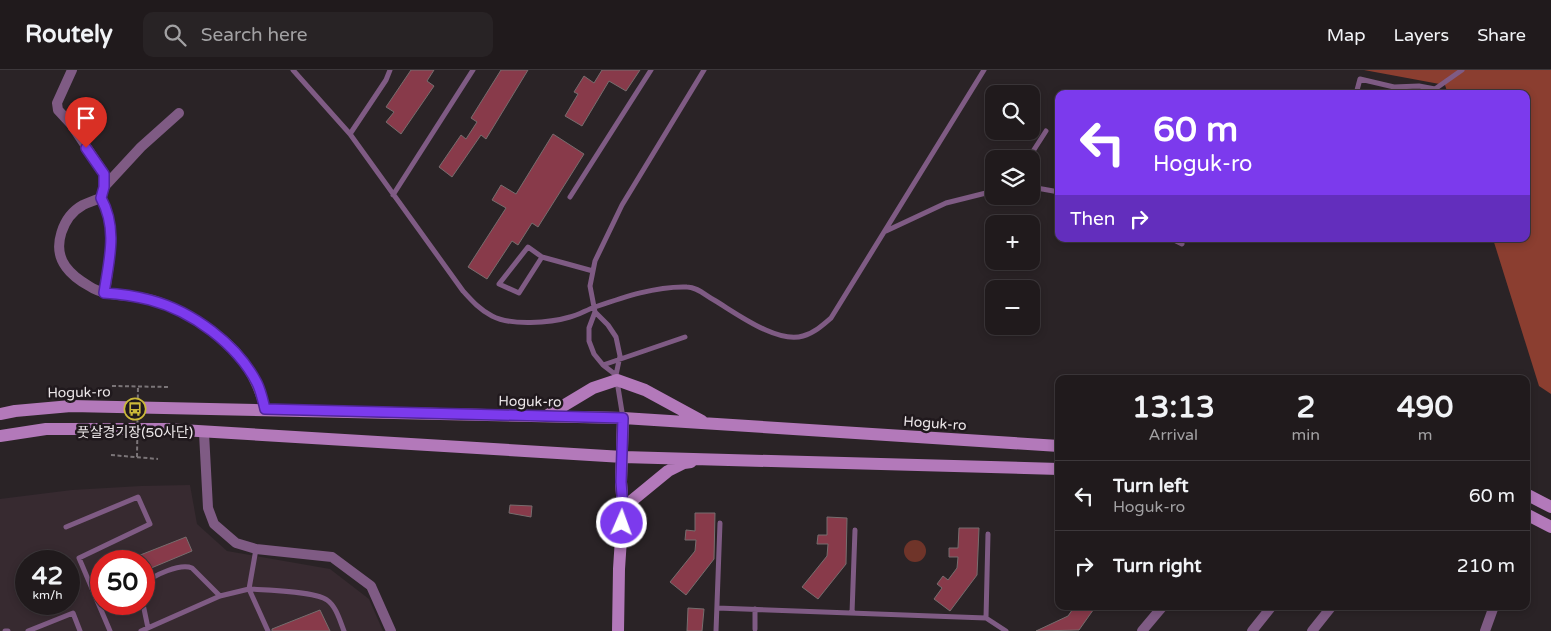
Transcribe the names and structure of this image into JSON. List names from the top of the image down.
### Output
{
  "streets": {
    "main road": ["Hoguk-ro"]
  },
  "places": {
    "bus stop": ["풋살경기장(50사단)"]
  },
  "page": {
    "header": "Routely",
    "search": "Search here",
    "nav": ["Map", "Layers", "Share"],
    "map_buttons": ["+", "−"],
    "turn": ["60 m", "Hoguk-ro"],
    "then": "Then",
    "eta": [
      "13:13",
      "Arrival",
      "2",
      "min",
      "490",
      "m"
    ],
    "list": [
      {
        "name": "Turn left",
        "note": "Hoguk-ro",
        "value": "60 m"
      },
      {
        "name": "Turn right",
        "value": "210 m"
      }
    ],
    "speed": "42 km/h",
    "limit": "50"
  }
}
